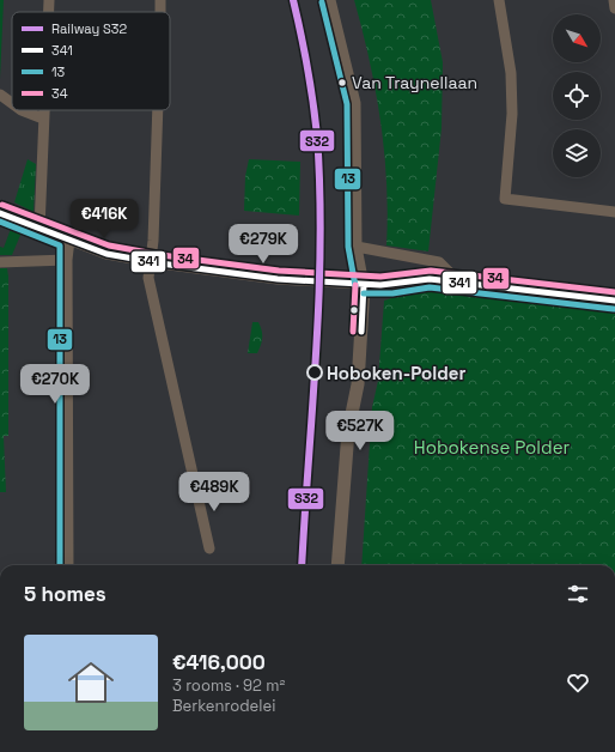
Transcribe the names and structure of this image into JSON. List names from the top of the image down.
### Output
{
  "parks": ["Hobokense Polder"],
  "places": ["Van Traynellaan", "Hoboken-Polder"],
  "lines": [
    "rail line S32",
    "transit line 13",
    "transit line 34",
    "transit line 341"
  ],
  "legend": [
    "Railway S32",
    "341",
    "13",
    "34"
  ],
  "north": "bottom right",
  "page": {
    "price": [
      "€416K",
      "€279K",
      "€270K",
      "€527K",
      "€489K"
    ],
    "heading": "5 homes",
    "list": [
      {
        "name": "€416,000",
        "note": "3 rooms · 92 m² · Berkenrodelei"
      }
    ]
  }
}
